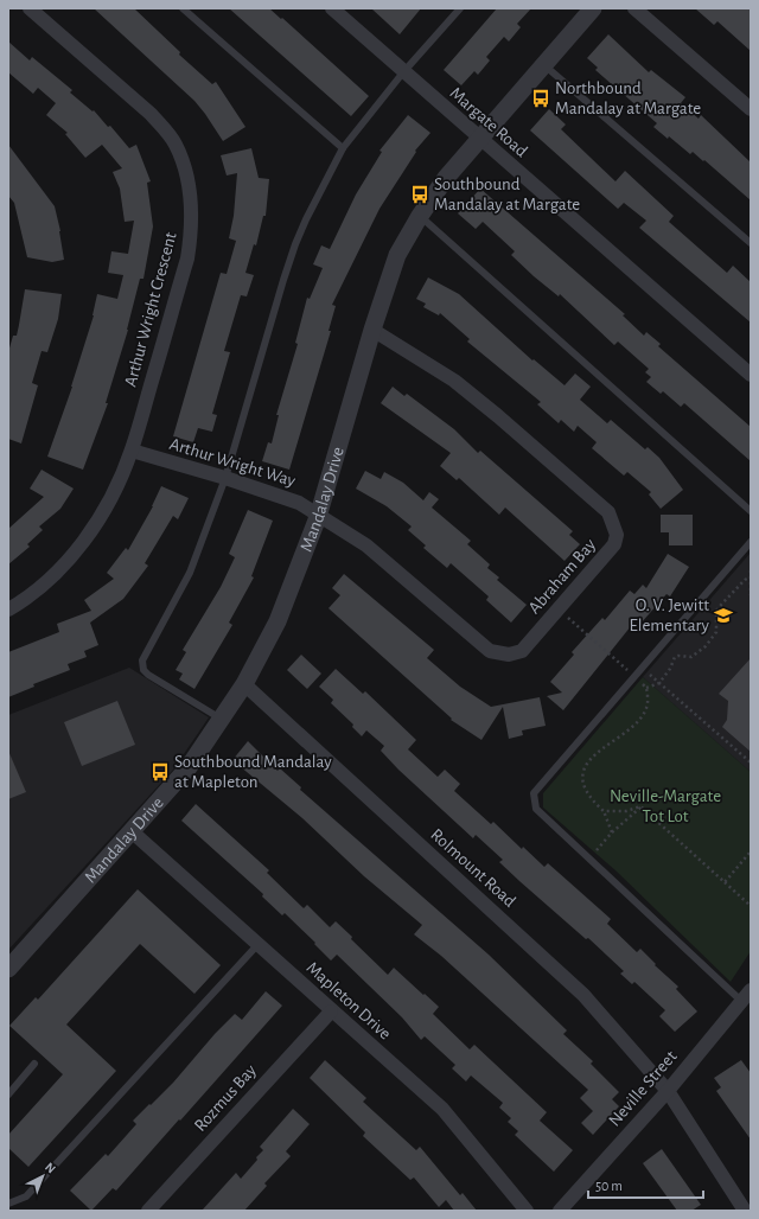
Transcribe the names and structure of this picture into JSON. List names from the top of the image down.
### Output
{
  "streets": {
    "street": [
      "Margate Road",
      "Arthur Wright Crescent",
      "Arthur Wright Way",
      "Mandalay Drive",
      "Abraham Bay",
      "Rolmount Road",
      "Mapleton Drive",
      "Neville Street",
      "Rozmus Bay"
    ]
  },
  "crossings": [
    ["Margate Road", "Mandalay Drive"],
    ["Arthur Wright Crescent", "Arthur Wright Way"],
    ["Arthur Wright Way", "Mandalay Drive"],
    ["Arthur Wright Way", "Abraham Bay"],
    ["Mandalay Drive", "Abraham Bay"],
    ["Mandalay Drive", "Rolmount Road"],
    ["Mandalay Drive", "Mapleton Drive"],
    ["Rolmount Road", "Neville Street"],
    ["Mapleton Drive", "Rozmus Bay"]
  ],
  "parks": ["Neville-Margate Tot Lot"],
  "places": {
    "bus stop": ["Northbound Mandalay at Margate", "Southbound Mandalay at Margate", "Southbound Mandalay at Mapleton"],
    "school or university": ["O. V. Jewitt Elementary"]
  },
  "scale_bar": "50 m",
  "north": "top right"
}
